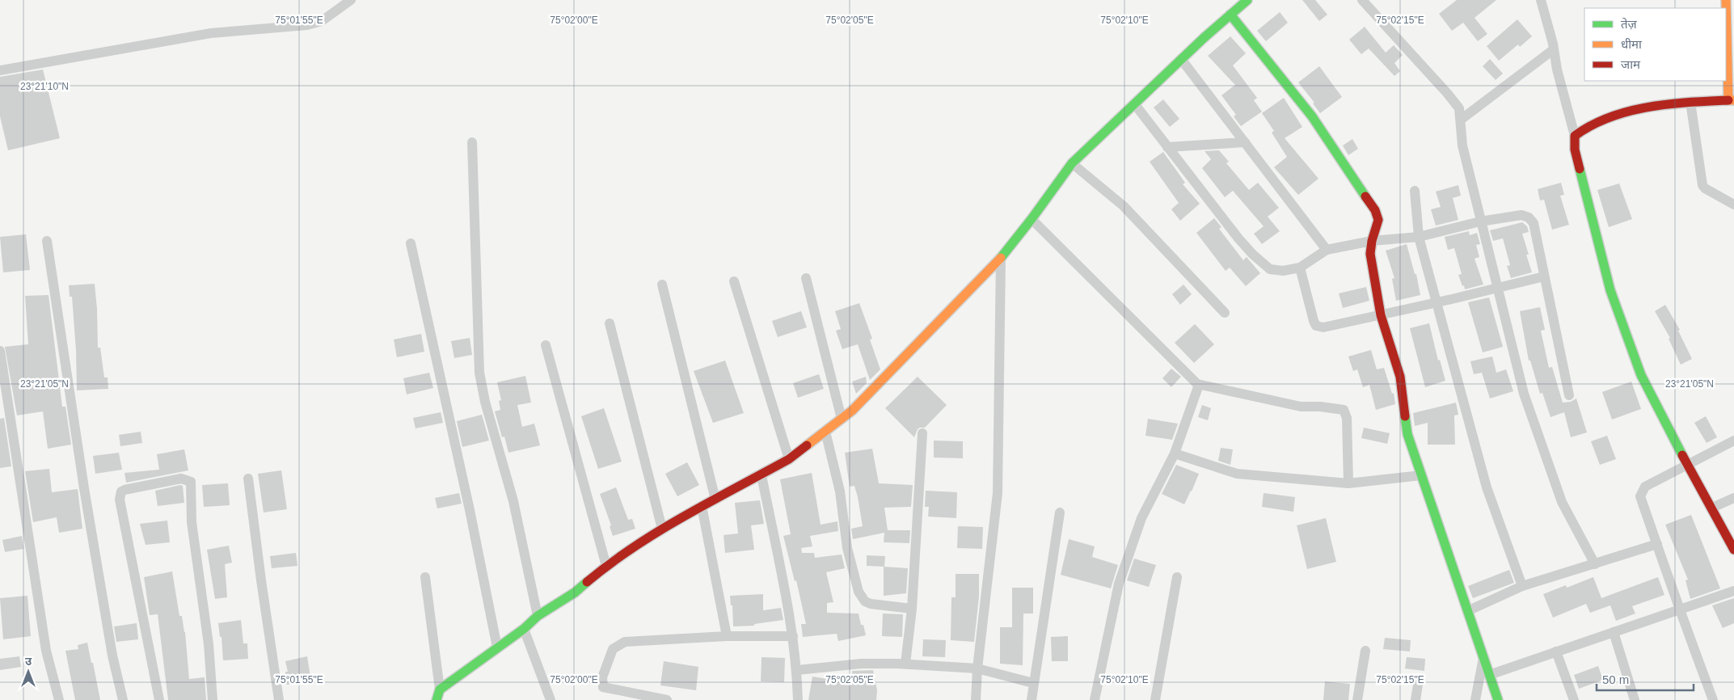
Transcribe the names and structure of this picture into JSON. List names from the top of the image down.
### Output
{
  "legend": ["तेज़", "धीमा", "जाम"],
  "scale_bar": "50 m",
  "north": "top",
  "coordinates": [
    "75°01'55\"E",
    "75°02'00\"E",
    "75°02'05\"E",
    "75°02'10\"E",
    "75°02'15\"E",
    "23°21'10\"N",
    "23°21'05\"N"
  ]
}
